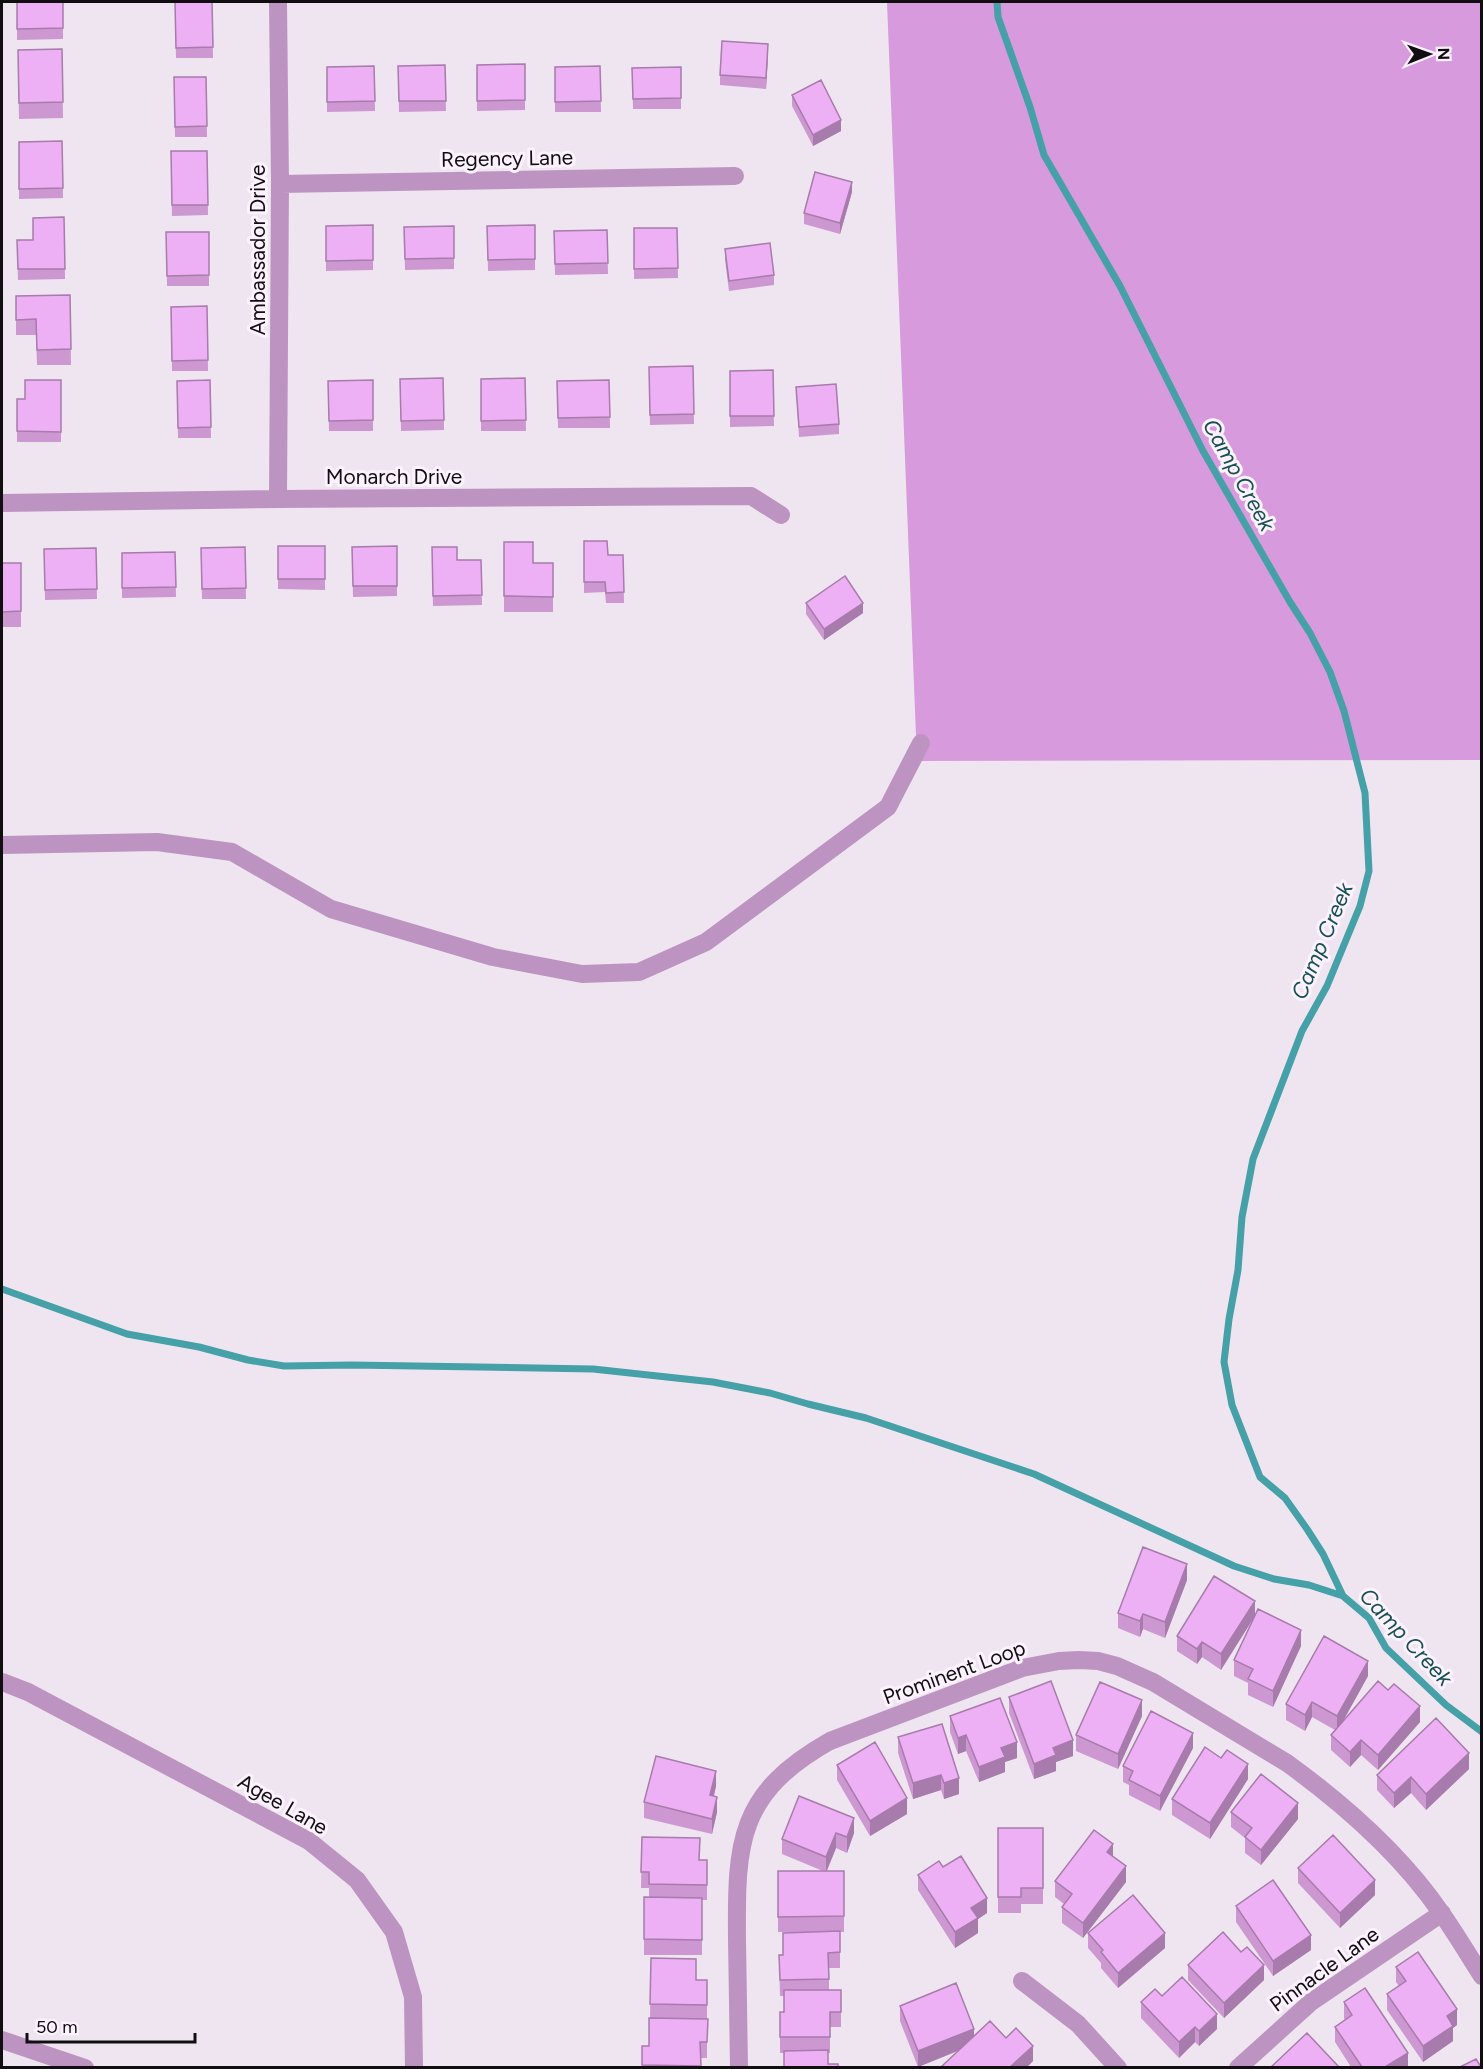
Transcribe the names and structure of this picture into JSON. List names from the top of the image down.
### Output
{
  "streets": {
    "street": [
      "Regency Lane",
      "Ambassador Drive",
      "Monarch Drive",
      "Prominent Loop",
      "Agee Lane",
      "Pinnacle Lane"
    ]
  },
  "crossings": [
    ["Regency Lane", "Ambassador Drive"],
    ["Ambassador Drive", "Monarch Drive"],
    ["Prominent Loop", "Pinnacle Lane"]
  ],
  "water": ["Camp Creek"],
  "scale_bar": "50 m",
  "north": "right"
}
